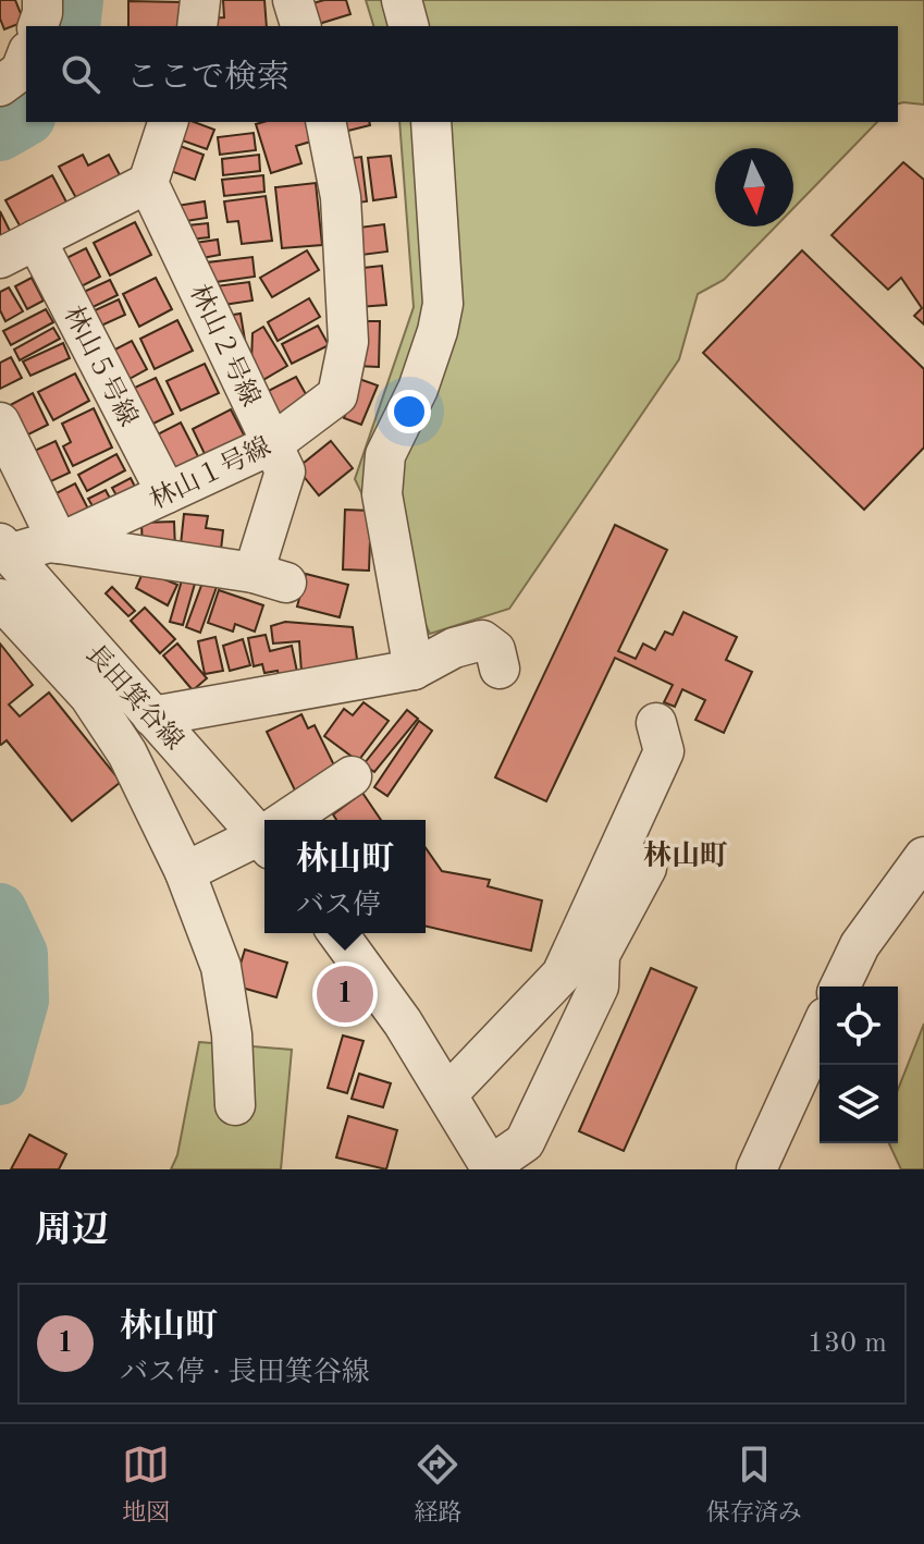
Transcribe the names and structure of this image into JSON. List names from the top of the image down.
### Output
{
  "streets": {
    "street": [
      "林山２号線",
      "林山５号線",
      "林山１号線",
      "長田箕谷線"
    ]
  },
  "crossings": [
    ["林山２号線", "林山１号線"],
    ["林山５号線", "林山１号線"],
    ["林山１号線", "長田箕谷線"]
  ],
  "districts": ["林山町"],
  "north": "bottom",
  "page": {
    "search": "ここで検索",
    "popup": ["林山町", "バス停"],
    "pins": "1",
    "heading": "周辺",
    "list": [
      {
        "mark": "1",
        "name": "林山町",
        "note": "バス停 · 長田箕谷線",
        "value": "130 m"
      }
    ],
    "nav": ["地図", "経路", "保存済み"]
  }
}
